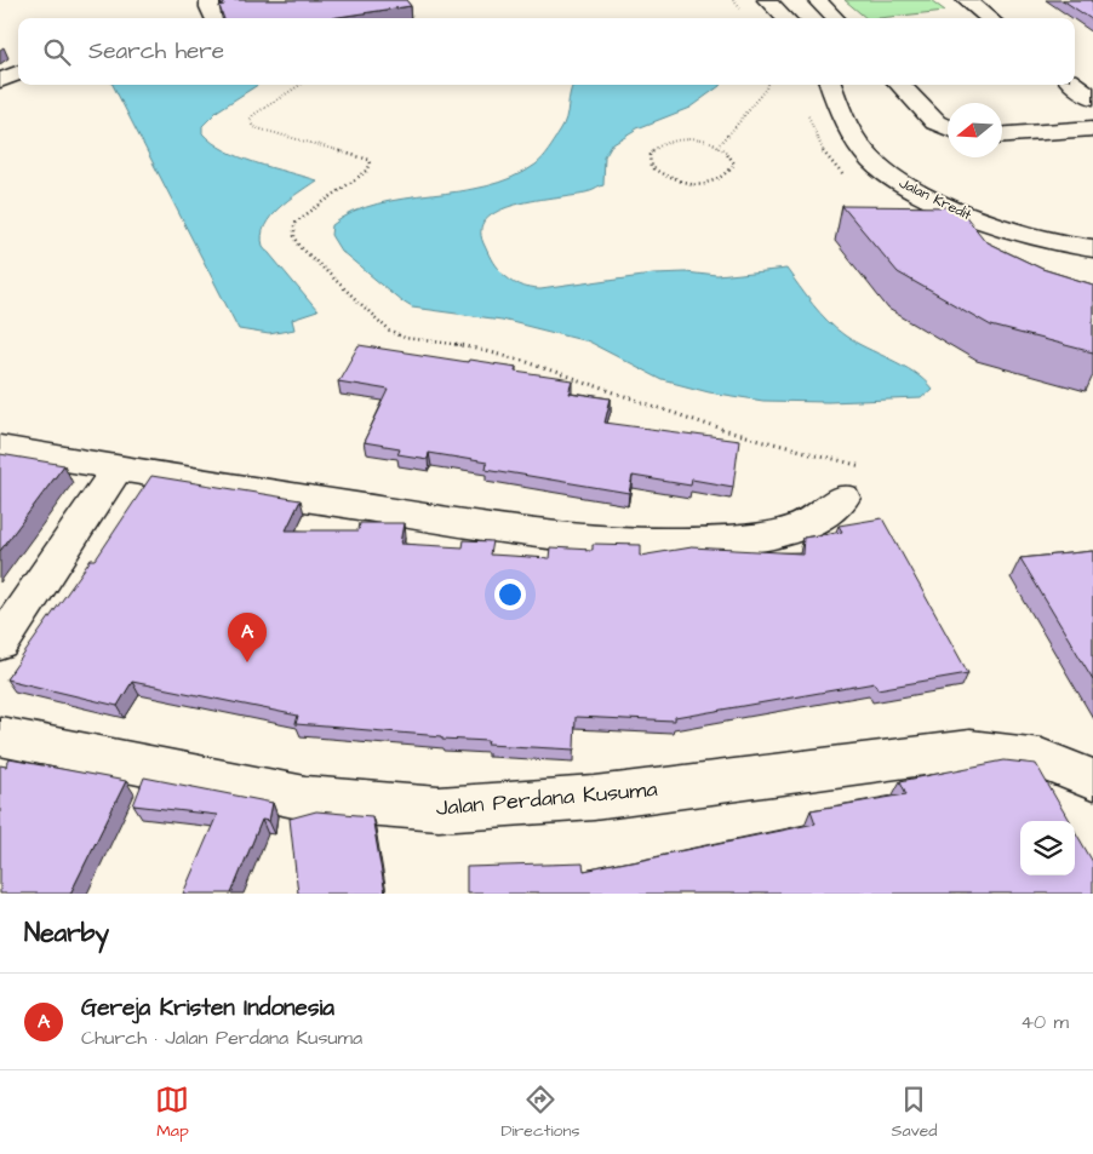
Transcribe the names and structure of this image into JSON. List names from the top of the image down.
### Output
{
  "streets": {
    "street": ["Jalan Kredit", "Jalan Perdana Kusuma"]
  },
  "north": "left",
  "page": {
    "search": "Search here",
    "pins": "A",
    "heading": "Nearby",
    "list": [
      {
        "mark": "A",
        "name": "Gereja Kristen Indonesia",
        "note": "Church · Jalan Perdana Kusuma",
        "value": "40 m"
      }
    ],
    "nav": ["Map", "Directions", "Saved"]
  }
}
